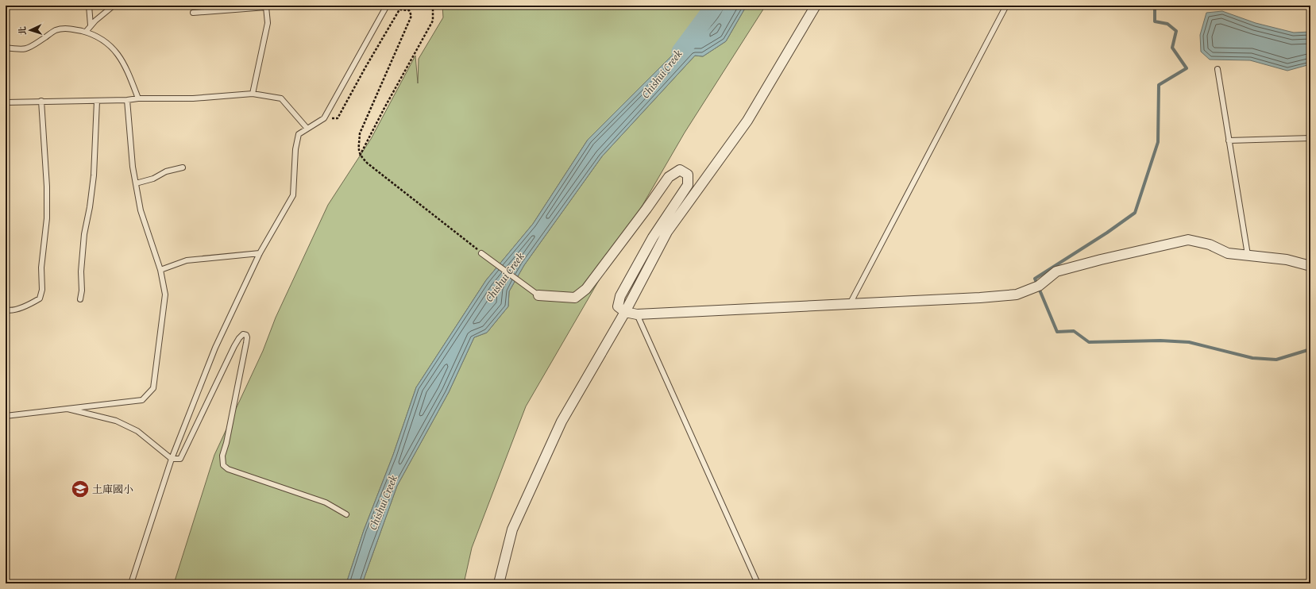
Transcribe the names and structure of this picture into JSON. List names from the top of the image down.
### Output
{
  "water": ["Chishui Creek"],
  "places": {
    "school or university": ["土庫國小"]
  },
  "north": "left"
}
